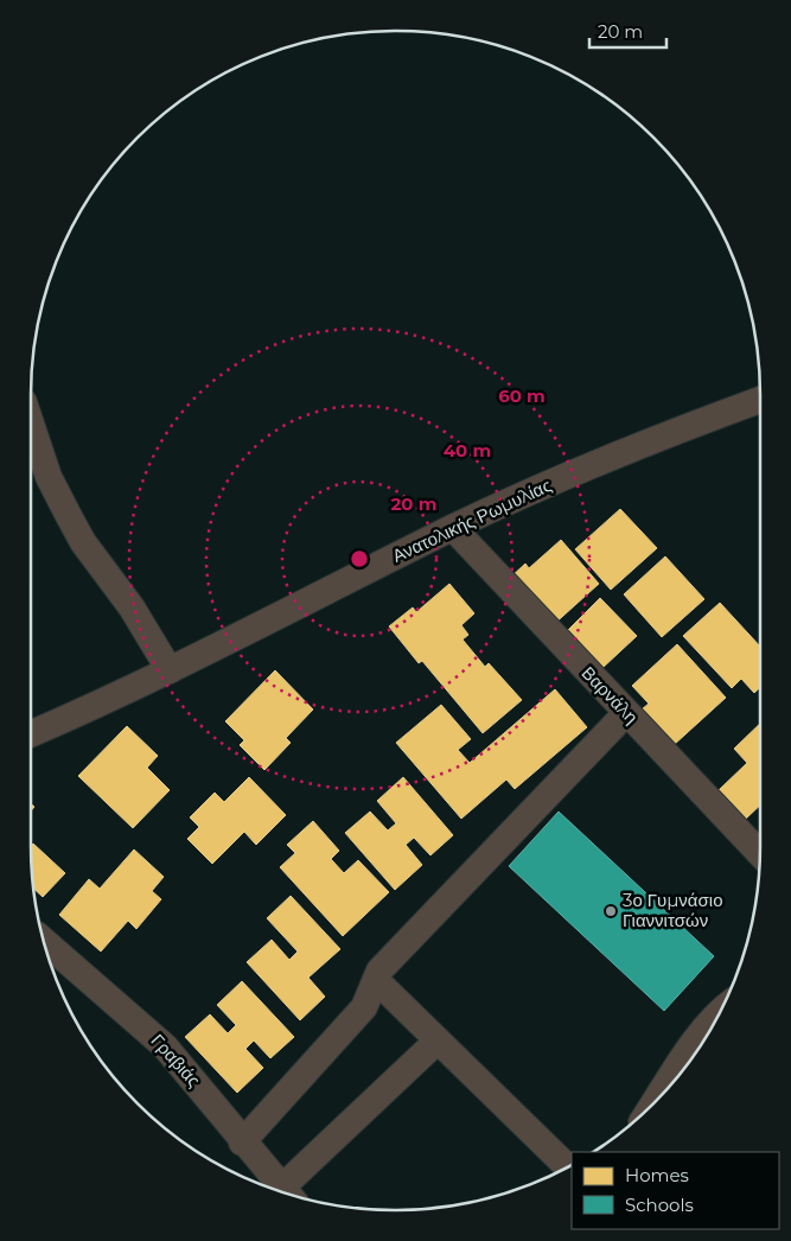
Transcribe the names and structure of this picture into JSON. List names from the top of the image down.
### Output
{
  "streets": {
    "street": ["Ανατολικής Ρωμυλίας", "Βαρνάλη", "Γραβιάς"]
  },
  "crossings": [
    ["Ανατολικής Ρωμυλίας", "Βαρνάλη"]
  ],
  "places": ["3ο Γυμνάσιο Γιαννιτσών"],
  "legend": ["Homes", "Schools"],
  "scale_bar": "20 m",
  "rings": ["60 m", "40 m", "20 m"]
}
